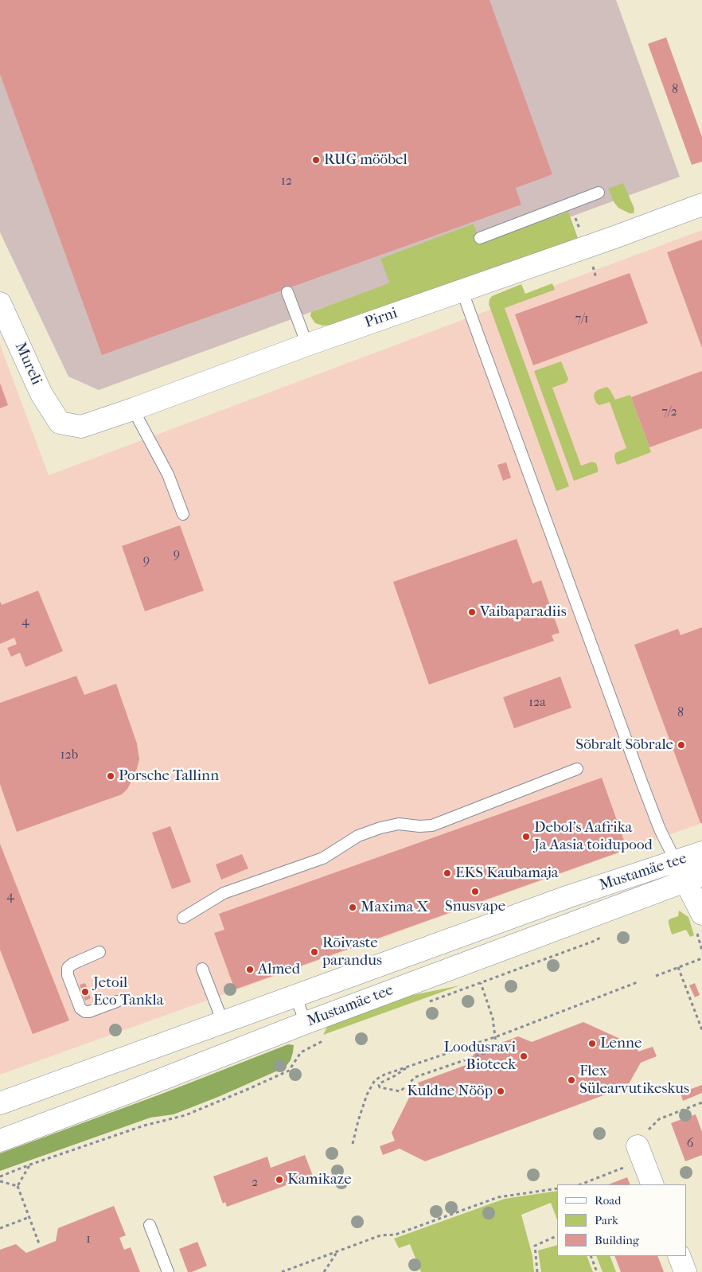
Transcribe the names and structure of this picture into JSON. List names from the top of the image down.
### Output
{
  "streets": {
    "main road": ["Pirni", "Mureli", "Mustamäe tee"]
  },
  "crossings": [
    ["Pirni", "Mureli"]
  ],
  "places": [
    "RUG mööbel",
    "Vaibaparadiis",
    "Sõbralt Sõbrale",
    "Porsche Tallinn",
    "Debol's Aafrika Ja Aasia toidupood",
    "EKS Kaubamaja",
    "Snusvape",
    "Maxima X",
    "Rõivaste parandus",
    "Almed",
    "Jetoil Eco Tankla",
    "Lenne",
    "Loodusravi Bioteek",
    "Flex Sülearvutikeskus",
    "Kuldne Nööp",
    "Kamikaze"
  ],
  "house_numbers": [
    "8",
    "12",
    "7/1",
    "7/2",
    "9",
    "9",
    "4",
    "12a",
    "8",
    "12b",
    "4",
    "6",
    "2",
    "1"
  ],
  "legend": ["Road", "Park", "Building"]
}
